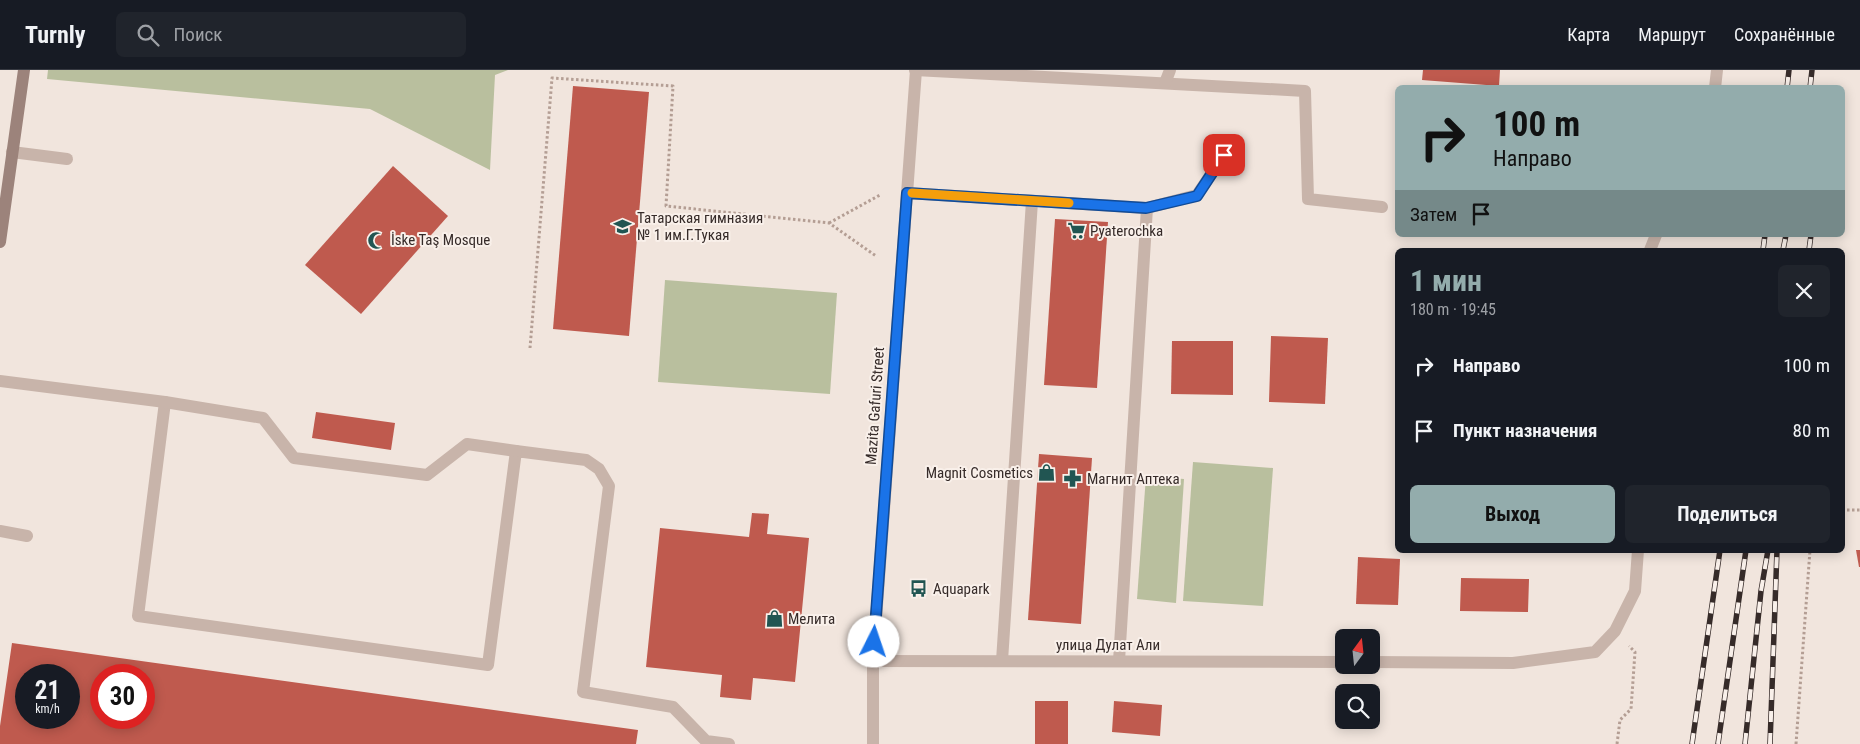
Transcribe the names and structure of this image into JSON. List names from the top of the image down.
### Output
{
  "streets": {
    "street": ["Mazita Gafuri Street", "улица Дулат Али"]
  },
  "crossings": [
    ["Mazita Gafuri Street", "улица Дулат Али"]
  ],
  "places": {
    "school or university": ["Татарская гимназия № 1 им.Г.Тукая"],
    "supermarket": ["Pyaterochka"],
    "mosque": ["İske Taş Mosque"],
    "shop": ["Magnit Cosmetics", "Мелита"],
    "pharmacy": ["Магнит Аптека"],
    "bus stop": ["Aquapark"]
  },
  "north": "top",
  "page": {
    "header": "Turnly",
    "search": "Поиск",
    "nav": ["Карта", "Маршрут", "Сохранённые"],
    "turn": ["100 m", "Направо"],
    "then": "Затем",
    "heading": ["1 мин", "180 m · 19:45"],
    "list": [
      {
        "name": "Направо",
        "value": "100 m"
      },
      {
        "name": "Пункт назначения",
        "value": "80 m"
      }
    ],
    "buttons": ["Выход", "Поделиться"],
    "speed": "21 km/h",
    "limit": "30"
  }
}
